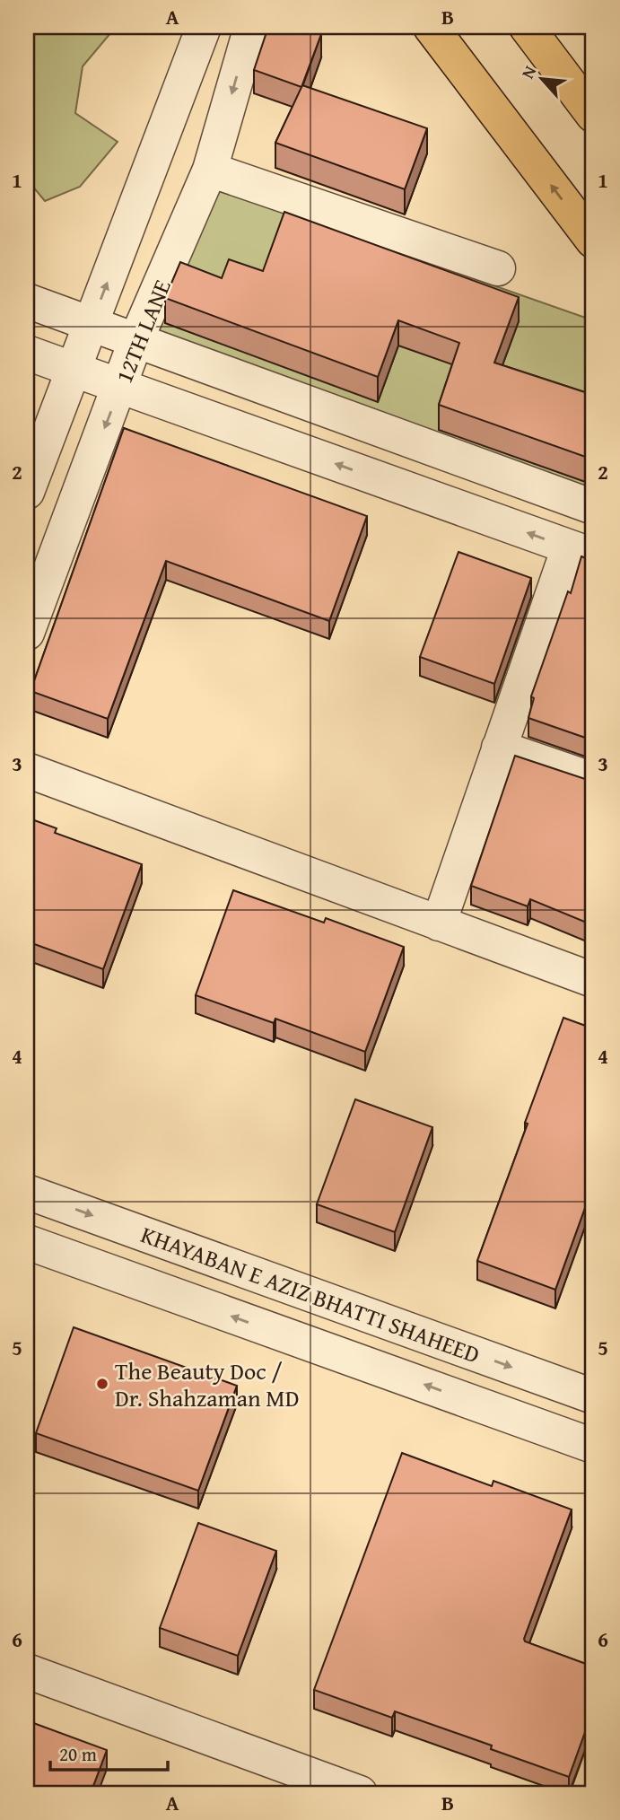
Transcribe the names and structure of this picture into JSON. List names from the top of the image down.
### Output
{
  "streets": {
    "street": ["12TH LANE", "KHAYABAN E AZIZ BHATTI SHAHEED"]
  },
  "places": ["The Beauty Doc / Dr. Shahzaman MD"],
  "scale_bar": "20 m",
  "north": "top left",
  "grid": {
    "columns": ["A", "B"],
    "rows": [
      "1",
      "2",
      "3",
      "4",
      "5",
      "6"
    ]
  }
}
